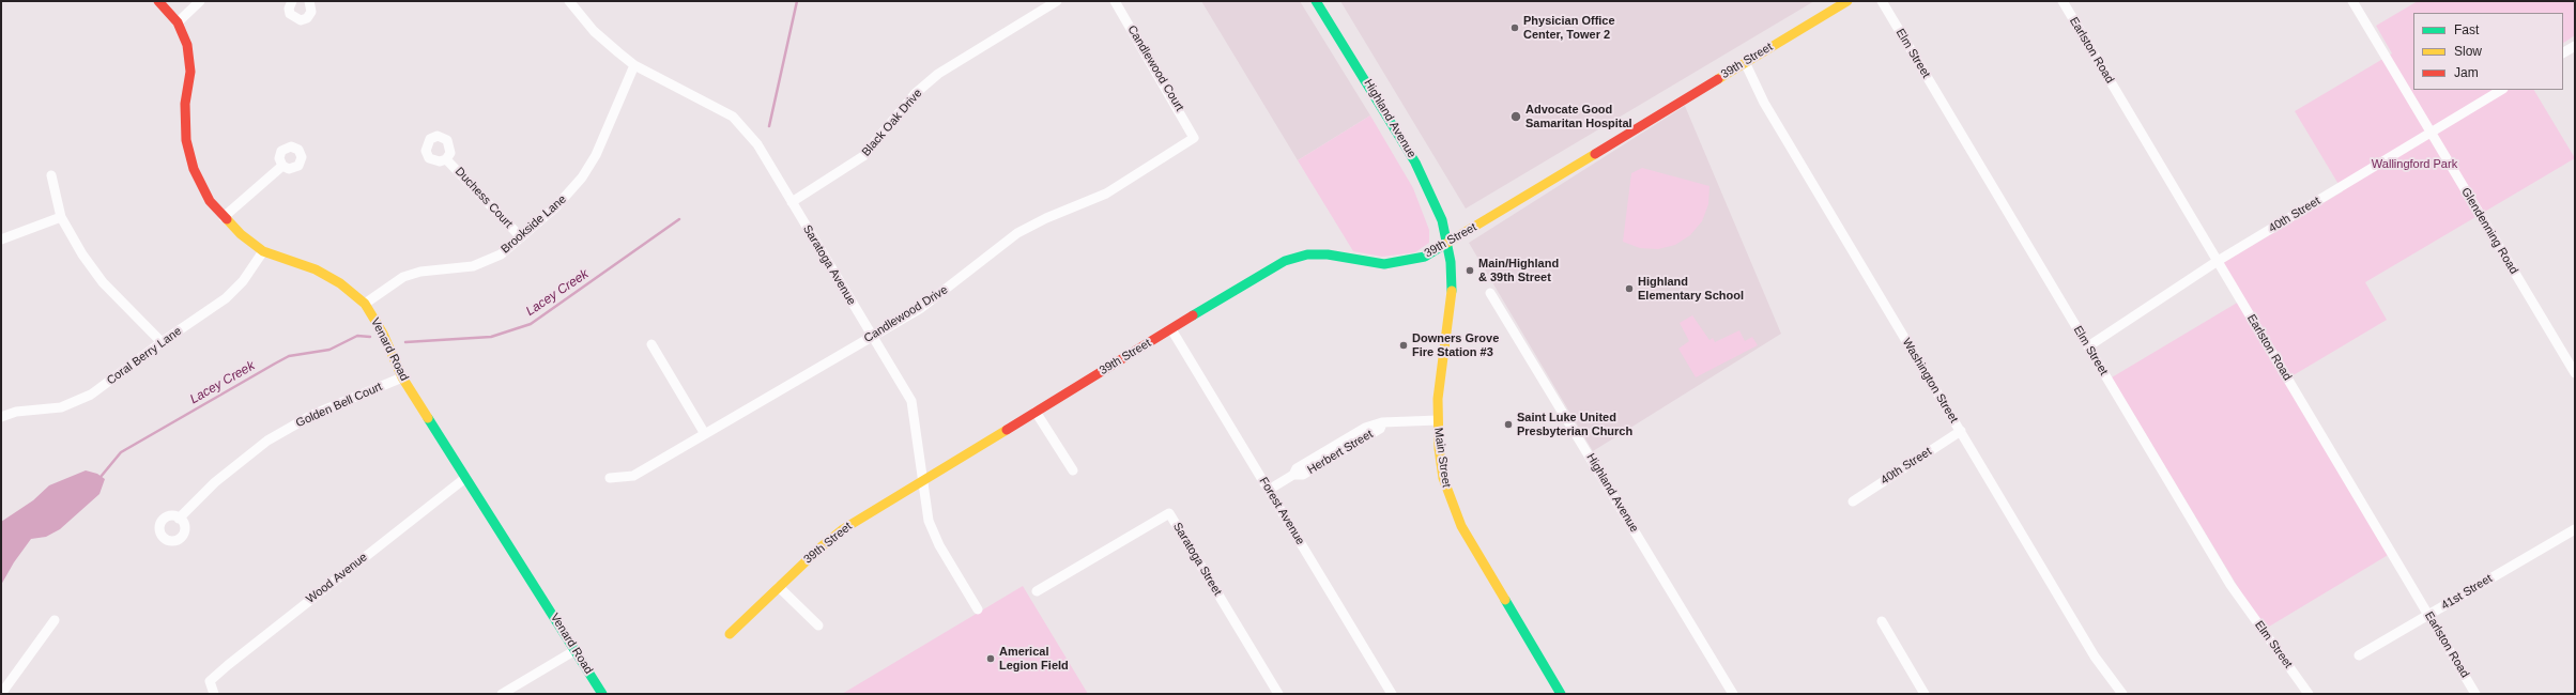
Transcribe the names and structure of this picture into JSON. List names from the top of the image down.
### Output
{
  "streets": {
    "street": [
      "Earlston Road",
      "Elm Street",
      "39th Street",
      "Candlewood Court",
      "Highland Avenue",
      "Black Oak Drive",
      "Duchess Court",
      "40th Street",
      "Brookside Lane",
      "Glendenning Road",
      "Saratoga Avenue",
      "Candlewood Drive",
      "Venard Road",
      "Coral Berry Lane",
      "Washington Street",
      "Golden Bell Court",
      "Herbert Street",
      "Main Street",
      "Forest Avenue",
      "Saratoga Street",
      "Wood Avenue",
      "41st Street"
    ]
  },
  "crossings": [
    ["Earlston Road", "40th Street"],
    ["Earlston Road", "41st Street"],
    ["Elm Street", "40th Street"],
    ["39th Street", "Highland Avenue"],
    ["39th Street", "Saratoga Avenue"],
    ["39th Street", "Washington Street"],
    ["39th Street", "Main Street"],
    ["39th Street", "Forest Avenue"],
    ["Candlewood Court", "Candlewood Drive"],
    ["Highland Avenue", "Main Street"],
    ["Black Oak Drive", "Saratoga Avenue"],
    ["Duchess Court", "Brookside Lane"],
    ["40th Street", "Glendenning Road"],
    ["40th Street", "Washington Street"],
    ["Brookside Lane", "Saratoga Avenue"],
    ["Brookside Lane", "Venard Road"],
    ["Saratoga Avenue", "Candlewood Drive"],
    ["Venard Road", "Coral Berry Lane"],
    ["Venard Road", "Golden Bell Court"],
    ["Venard Road", "Wood Avenue"],
    ["Herbert Street", "Main Street"],
    ["Herbert Street", "Forest Avenue"]
  ],
  "water": ["Lacey Creek"],
  "parks": ["Wallingford Park"],
  "places": [
    "Physician Office Center, Tower 2",
    "Advocate Good Samaritan Hospital",
    "Main/Highland & 39th Street",
    "Highland Elementary School",
    "Downers Grove Fire Station #3",
    "Saint Luke United Presbyterian Church",
    "Americal Legion Field"
  ],
  "legend": ["Fast", "Slow", "Jam"]
}
